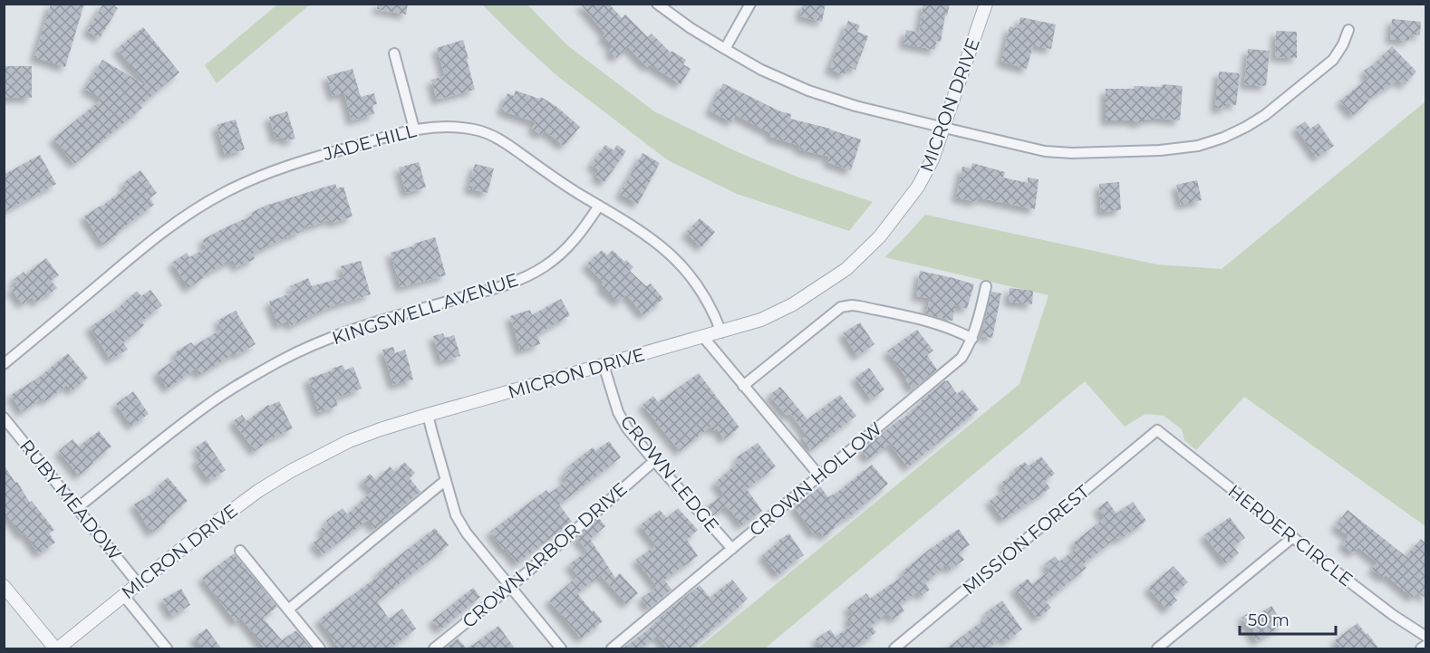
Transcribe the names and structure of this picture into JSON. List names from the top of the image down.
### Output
{
  "streets": {
    "street": [
      "MICRON DRIVE",
      "JADE HILL",
      "KINGSWELL AVENUE",
      "CROWN LEDGE",
      "CROWN HOLLOW",
      "RUBY MEADOW",
      "HERDER CIRCLE",
      "MISSION FOREST",
      "CROWN ARBOR DRIVE"
    ]
  },
  "crossings": [
    ["MICRON DRIVE", "JADE HILL"],
    ["MICRON DRIVE", "CROWN LEDGE"],
    ["MICRON DRIVE", "RUBY MEADOW"],
    ["JADE HILL", "KINGSWELL AVENUE"],
    ["KINGSWELL AVENUE", "RUBY MEADOW"],
    ["CROWN LEDGE", "CROWN HOLLOW"],
    ["CROWN LEDGE", "CROWN ARBOR DRIVE"],
    ["HERDER CIRCLE", "MISSION FOREST"]
  ],
  "scale_bar": "50 m"
}
